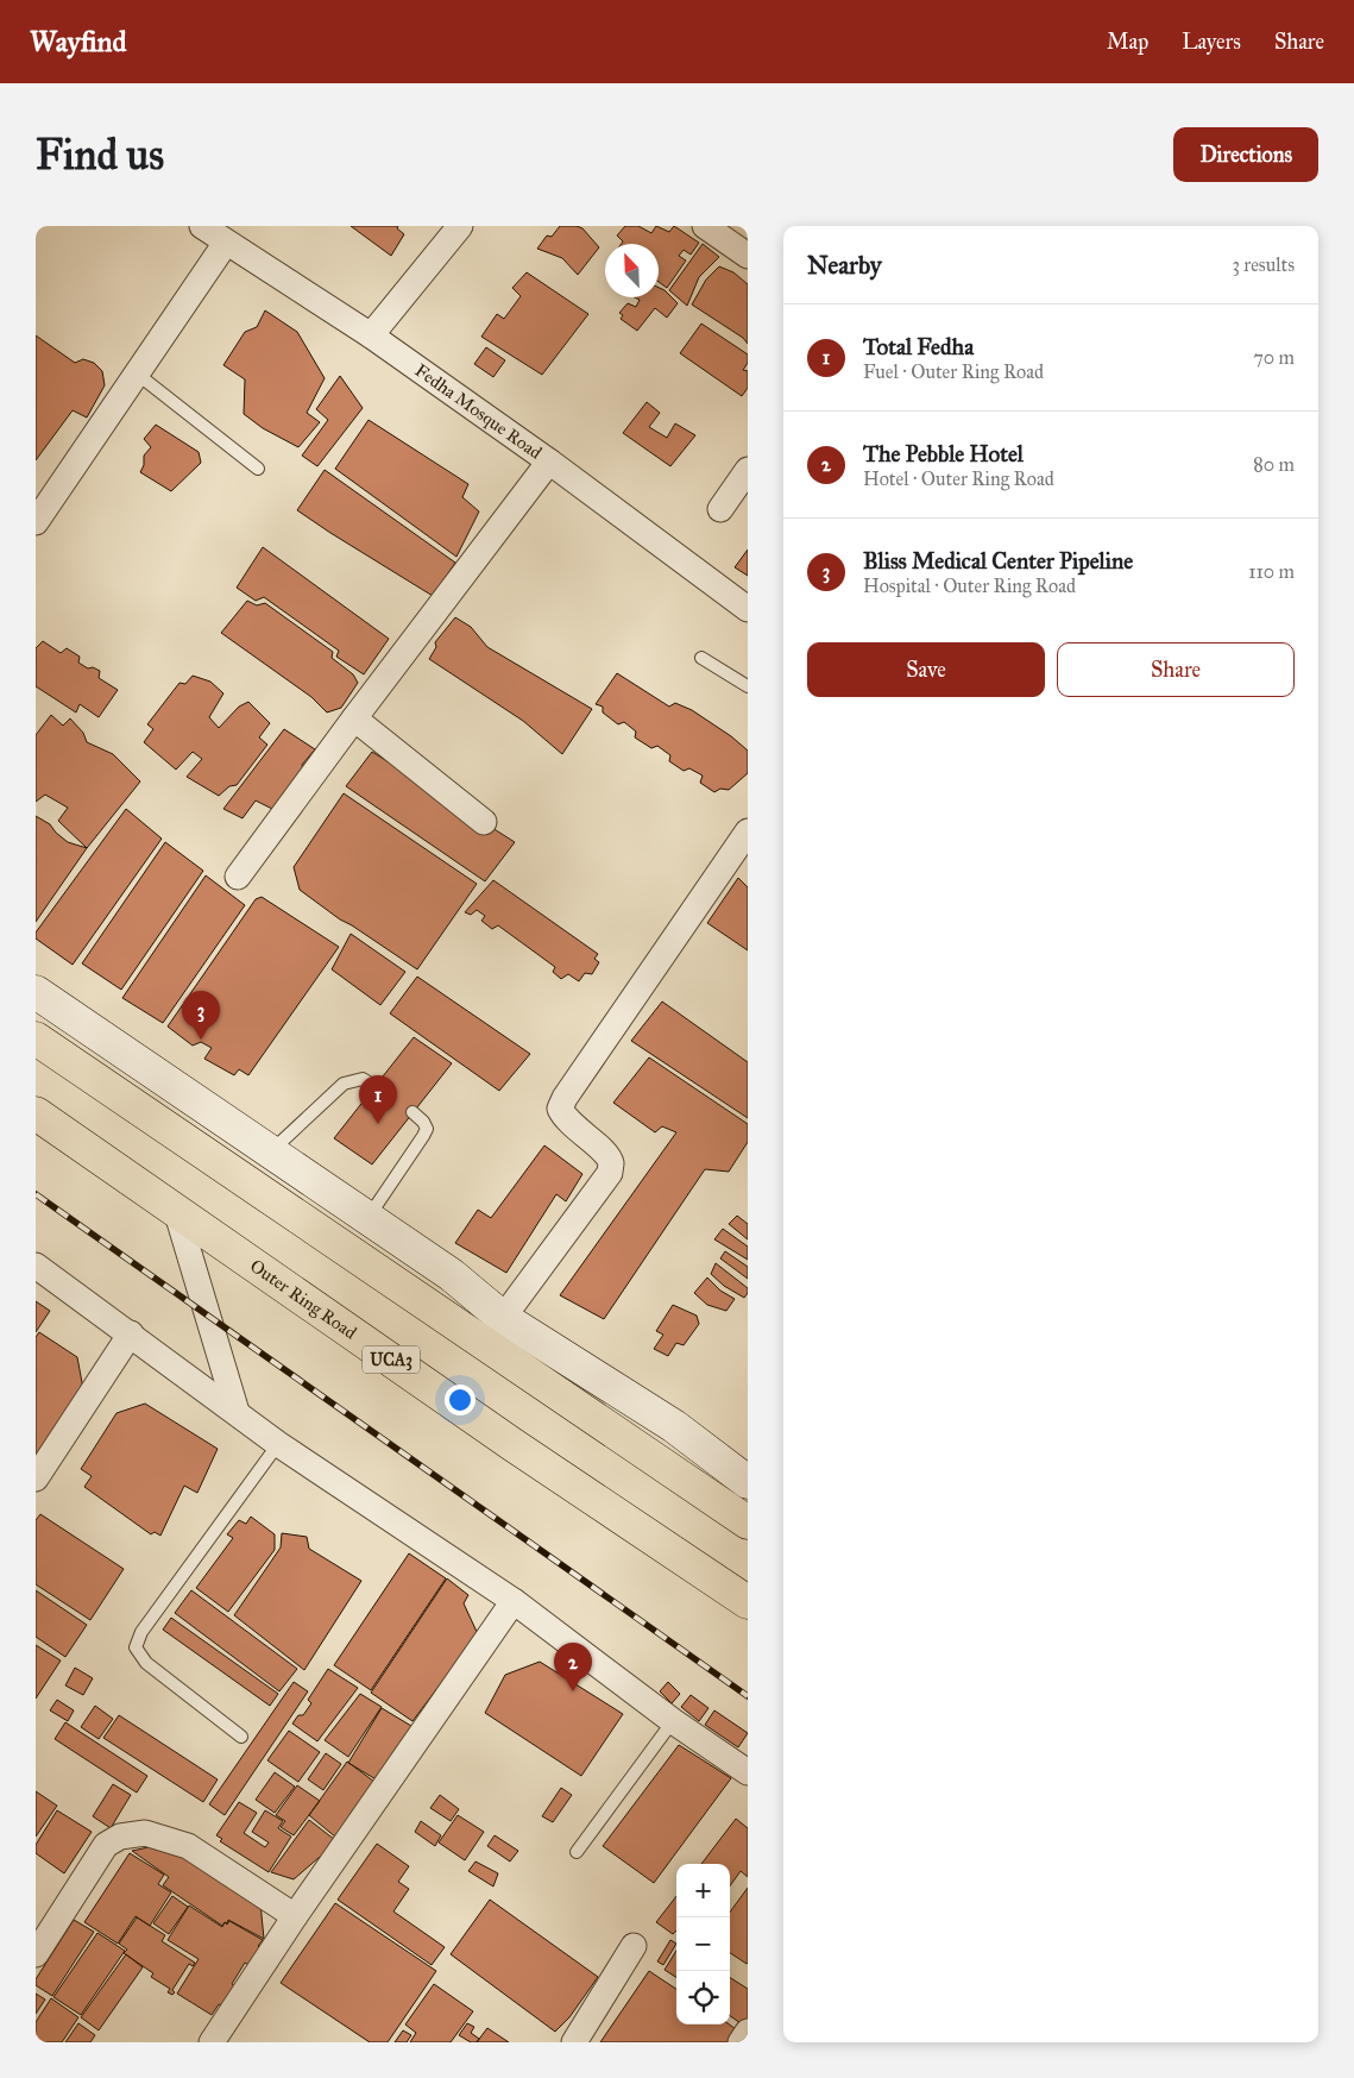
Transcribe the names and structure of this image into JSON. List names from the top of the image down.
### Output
{
  "streets": {
    "main road": ["Outer Ring Road", "UCA3"],
    "street": ["Fedha Mosque Road"]
  },
  "north": "top left",
  "page": {
    "header": "Wayfind",
    "nav": ["Map", "Layers", "Share"],
    "buttons": [
      "Directions",
      ["Save", "Share"]
    ],
    "title": "Find us",
    "heading": ["Nearby", "3 results"],
    "list": [
      {
        "mark": "1",
        "name": "Total Fedha",
        "note": "Fuel · Outer Ring Road",
        "value": "70 m"
      },
      {
        "mark": "2",
        "name": "The Pebble Hotel",
        "note": "Hotel · Outer Ring Road",
        "value": "80 m"
      },
      {
        "mark": "3",
        "name": "Bliss Medical Center Pipeline",
        "note": "Hospital · Outer Ring Road",
        "value": "110 m"
      }
    ],
    "pins": ["3", "1", "2"],
    "map_buttons": ["+", "−"]
  }
}
